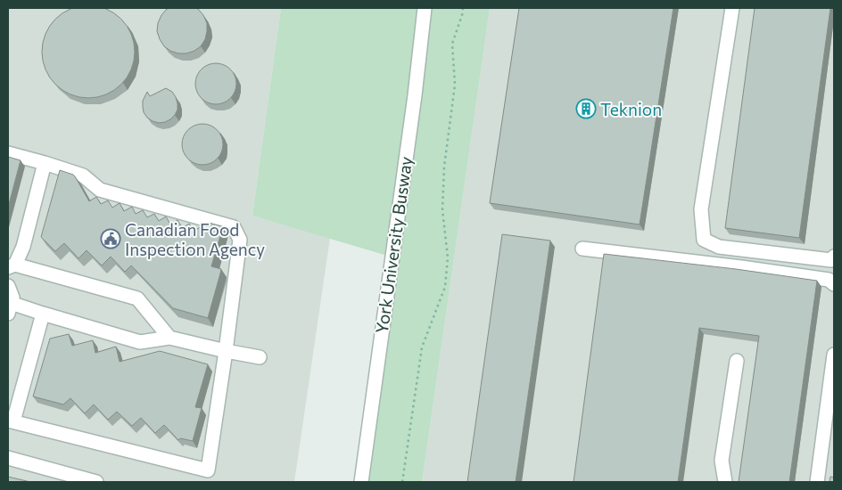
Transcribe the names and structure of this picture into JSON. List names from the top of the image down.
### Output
{
  "streets": {
    "lane": ["York University Busway"]
  },
  "places": {
    "building": ["Teknion"],
    "public building": ["Canadian Food Inspection Agency"]
  }
}
